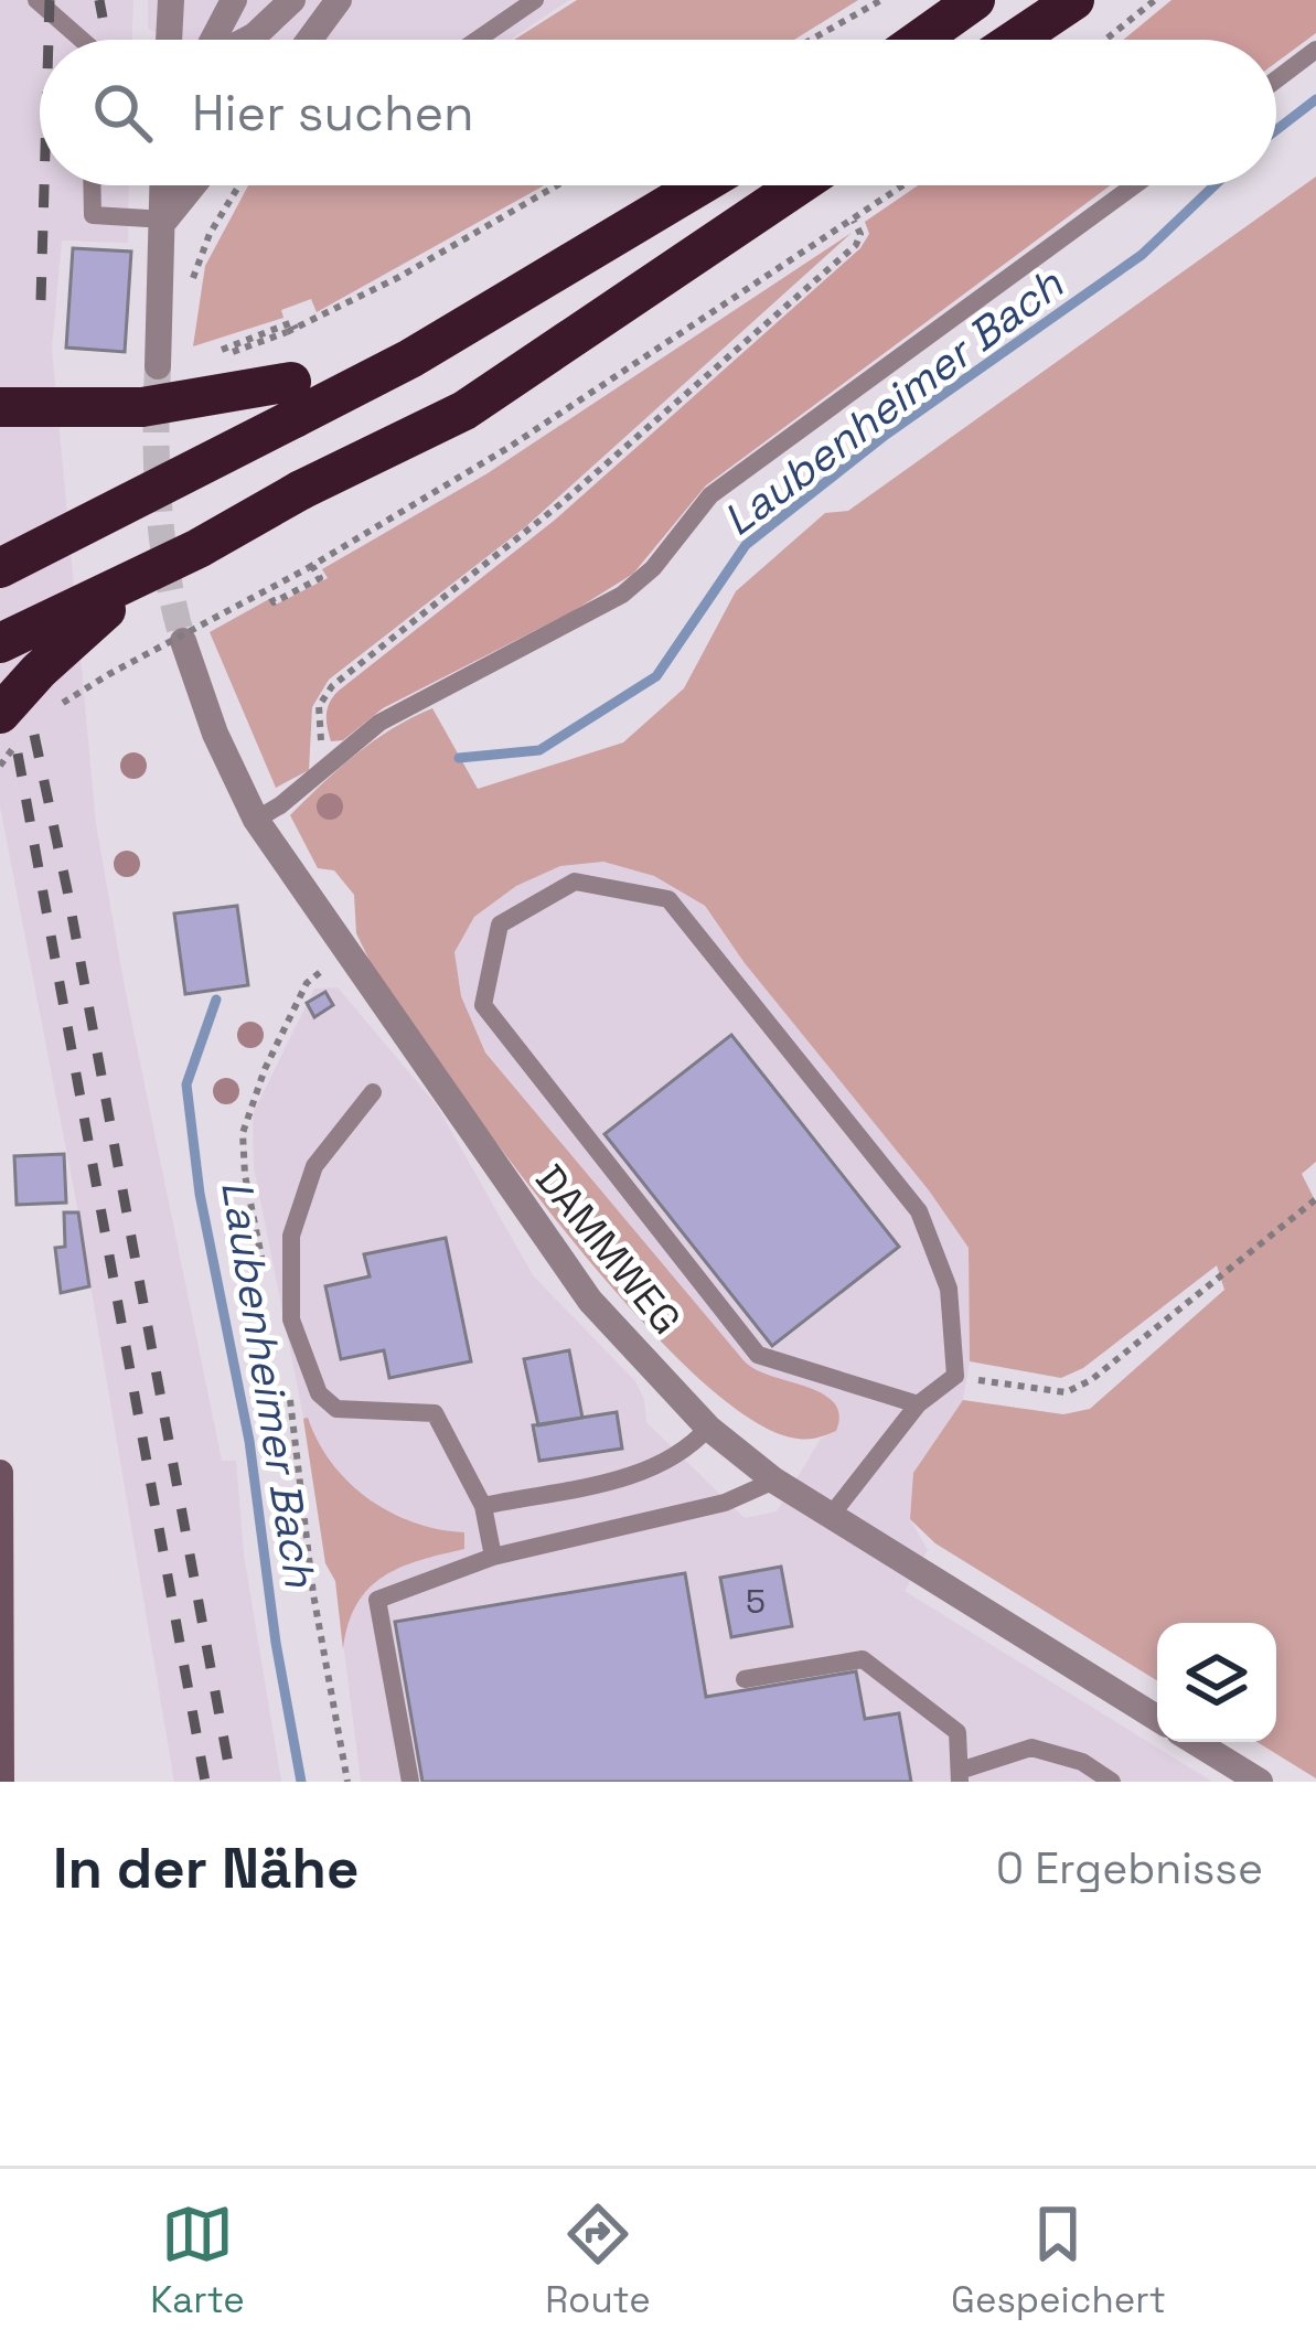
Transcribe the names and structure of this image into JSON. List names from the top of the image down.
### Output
{
  "streets": {
    "street": ["DAMMWEG"]
  },
  "water": ["Laubenheimer Bach"],
  "house_numbers": ["5"],
  "page": {
    "search": "Hier suchen",
    "heading": ["In der Nähe", "0 Ergebnisse"],
    "nav": ["Karte", "Route", "Gespeichert"]
  }
}
